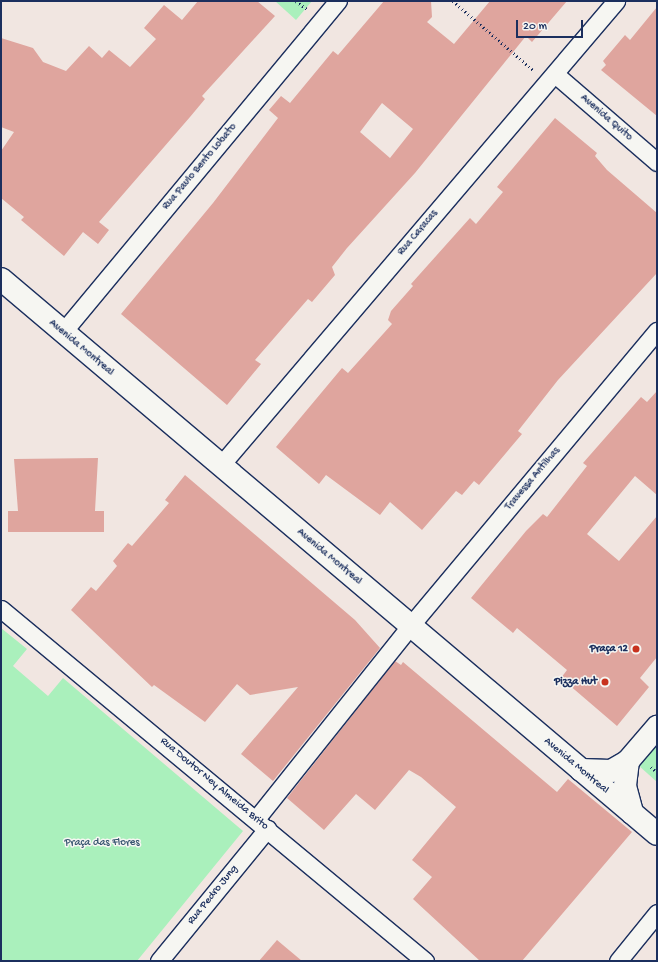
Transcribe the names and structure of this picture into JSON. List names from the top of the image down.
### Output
{
  "streets": {
    "street": [
      "Avenida Quito",
      "Rua Paulo Bento Lobato",
      "Rua Caracas",
      "Avenida Montreal",
      "Travessa Antilhas",
      "Rua Doutor Ney Almeida Brito",
      "Rua Pedro Jung"
    ]
  },
  "crossings": [
    ["Avenida Quito", "Rua Caracas"],
    ["Rua Paulo Bento Lobato", "Avenida Montreal"],
    ["Rua Caracas", "Avenida Montreal"],
    ["Avenida Montreal", "Travessa Antilhas"],
    ["Travessa Antilhas", "Rua Doutor Ney Almeida Brito"],
    ["Travessa Antilhas", "Rua Pedro Jung"],
    ["Rua Doutor Ney Almeida Brito", "Rua Pedro Jung"]
  ],
  "parks": ["Praça das Flores"],
  "places": ["Praça 12", "Pizza Hut"],
  "scale_bar": "20 m"
}
